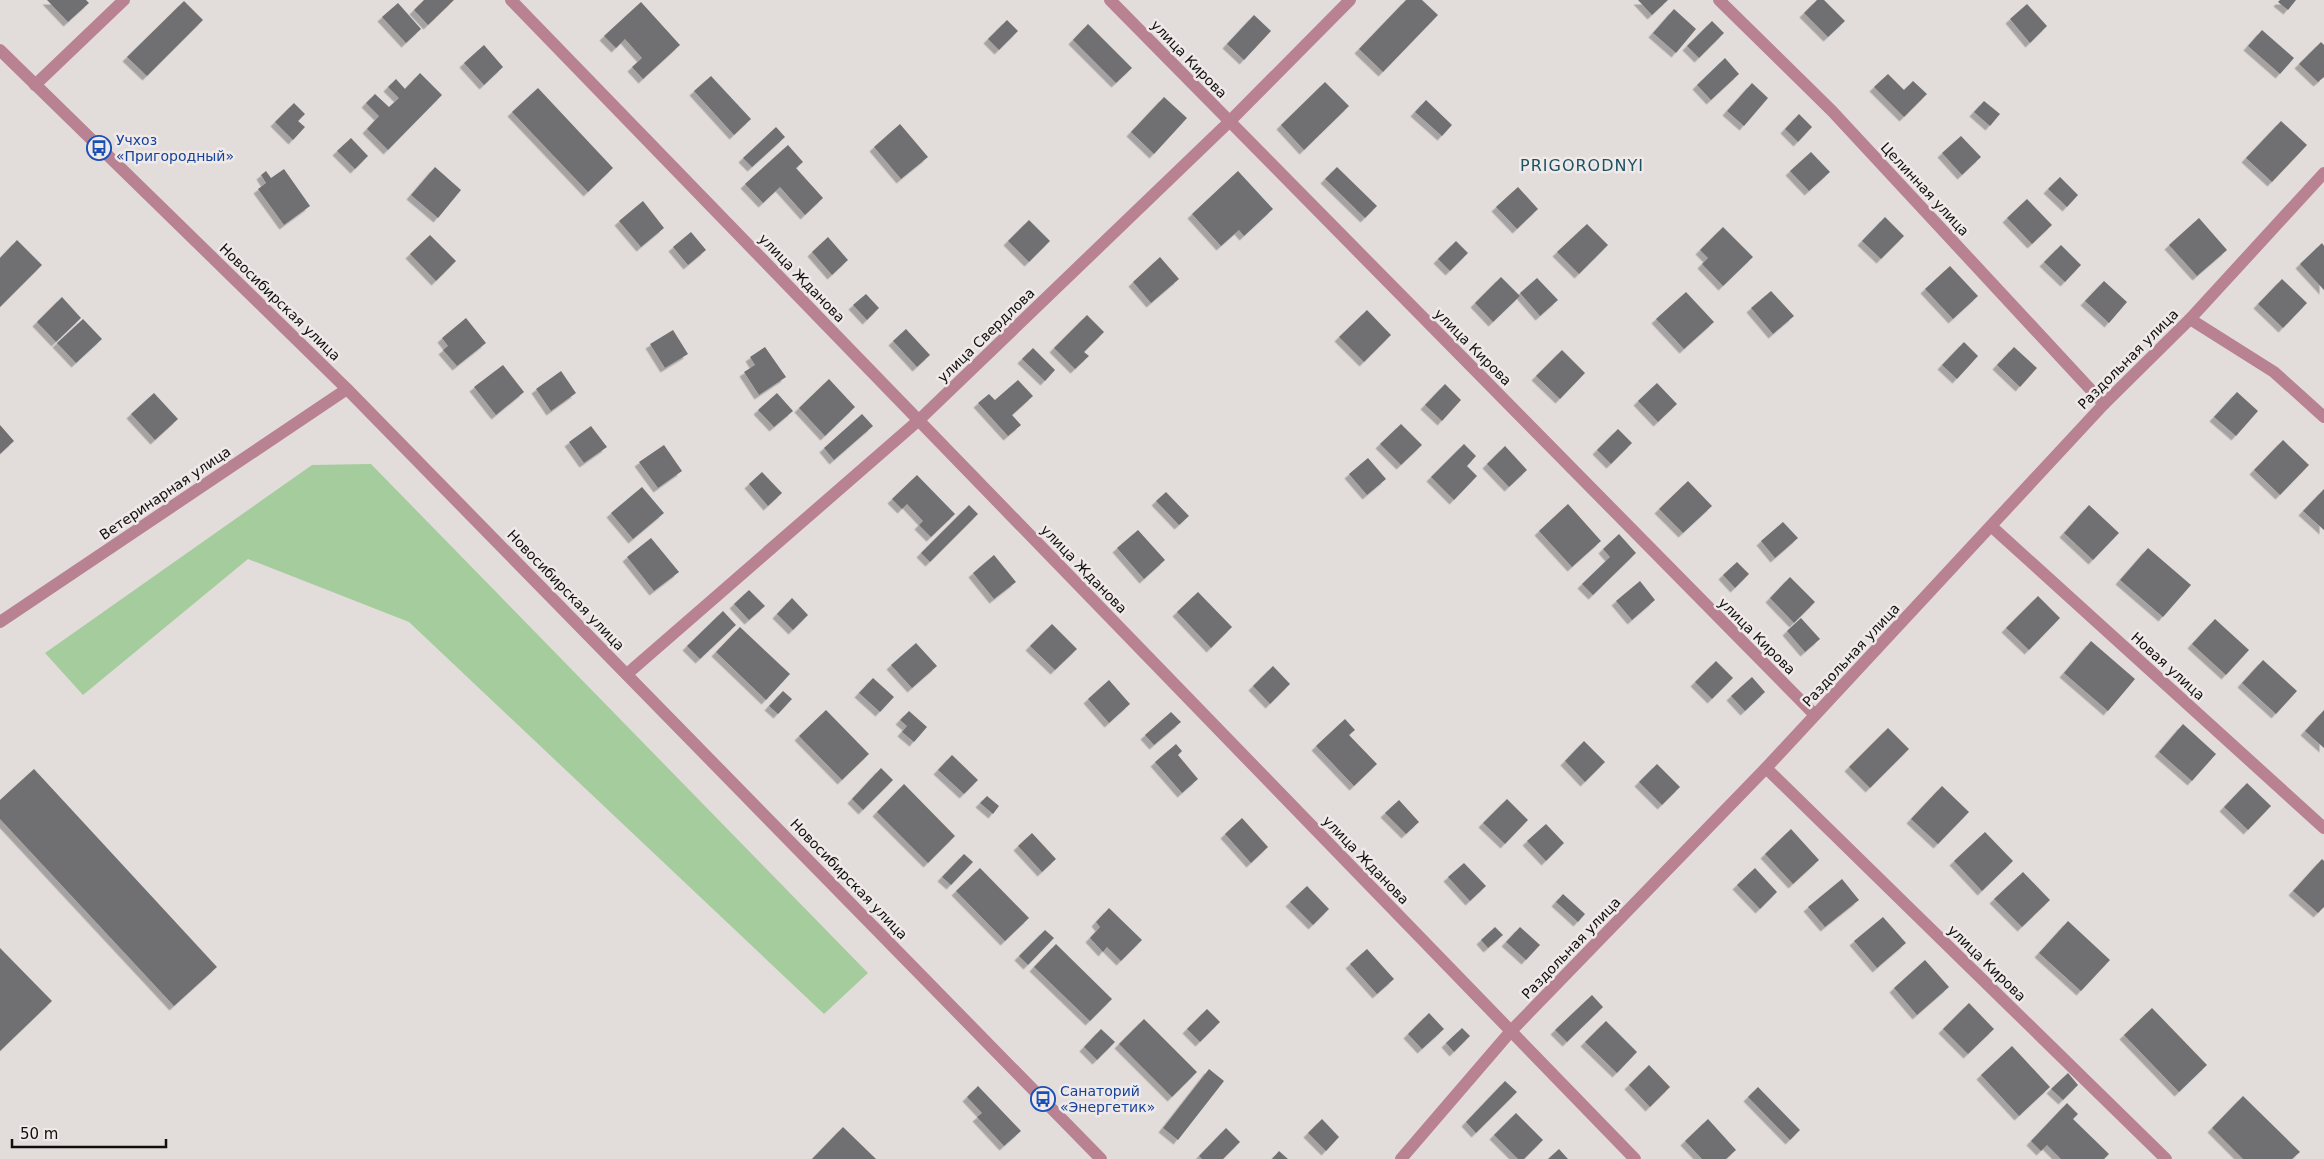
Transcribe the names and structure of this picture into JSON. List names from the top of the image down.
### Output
{
  "streets": {
    "street": [
      "улица Кирова",
      "Целинная улица",
      "улица Жданова",
      "Новосибирская улица",
      "улица Свердлова",
      "Раздольная улица",
      "Ветеринарная улица",
      "Новая улица"
    ]
  },
  "crossings": [
    ["улица Кирова", "улица Свердлова"],
    ["улица Кирова", "Раздольная улица"],
    ["Целинная улица", "Раздольная улица"],
    ["улица Жданова", "улица Свердлова"],
    ["улица Жданова", "Раздольная улица"],
    ["Новосибирская улица", "улица Свердлова"],
    ["Новосибирская улица", "Ветеринарная улица"],
    ["Раздольная улица", "Новая улица"]
  ],
  "districts": ["PRIGORODNYI"],
  "places": {
    "bus stop": ["Учхоз «Пригородный»", "Санаторий «Энергетик»"]
  },
  "scale_bar": "50 m"
}
